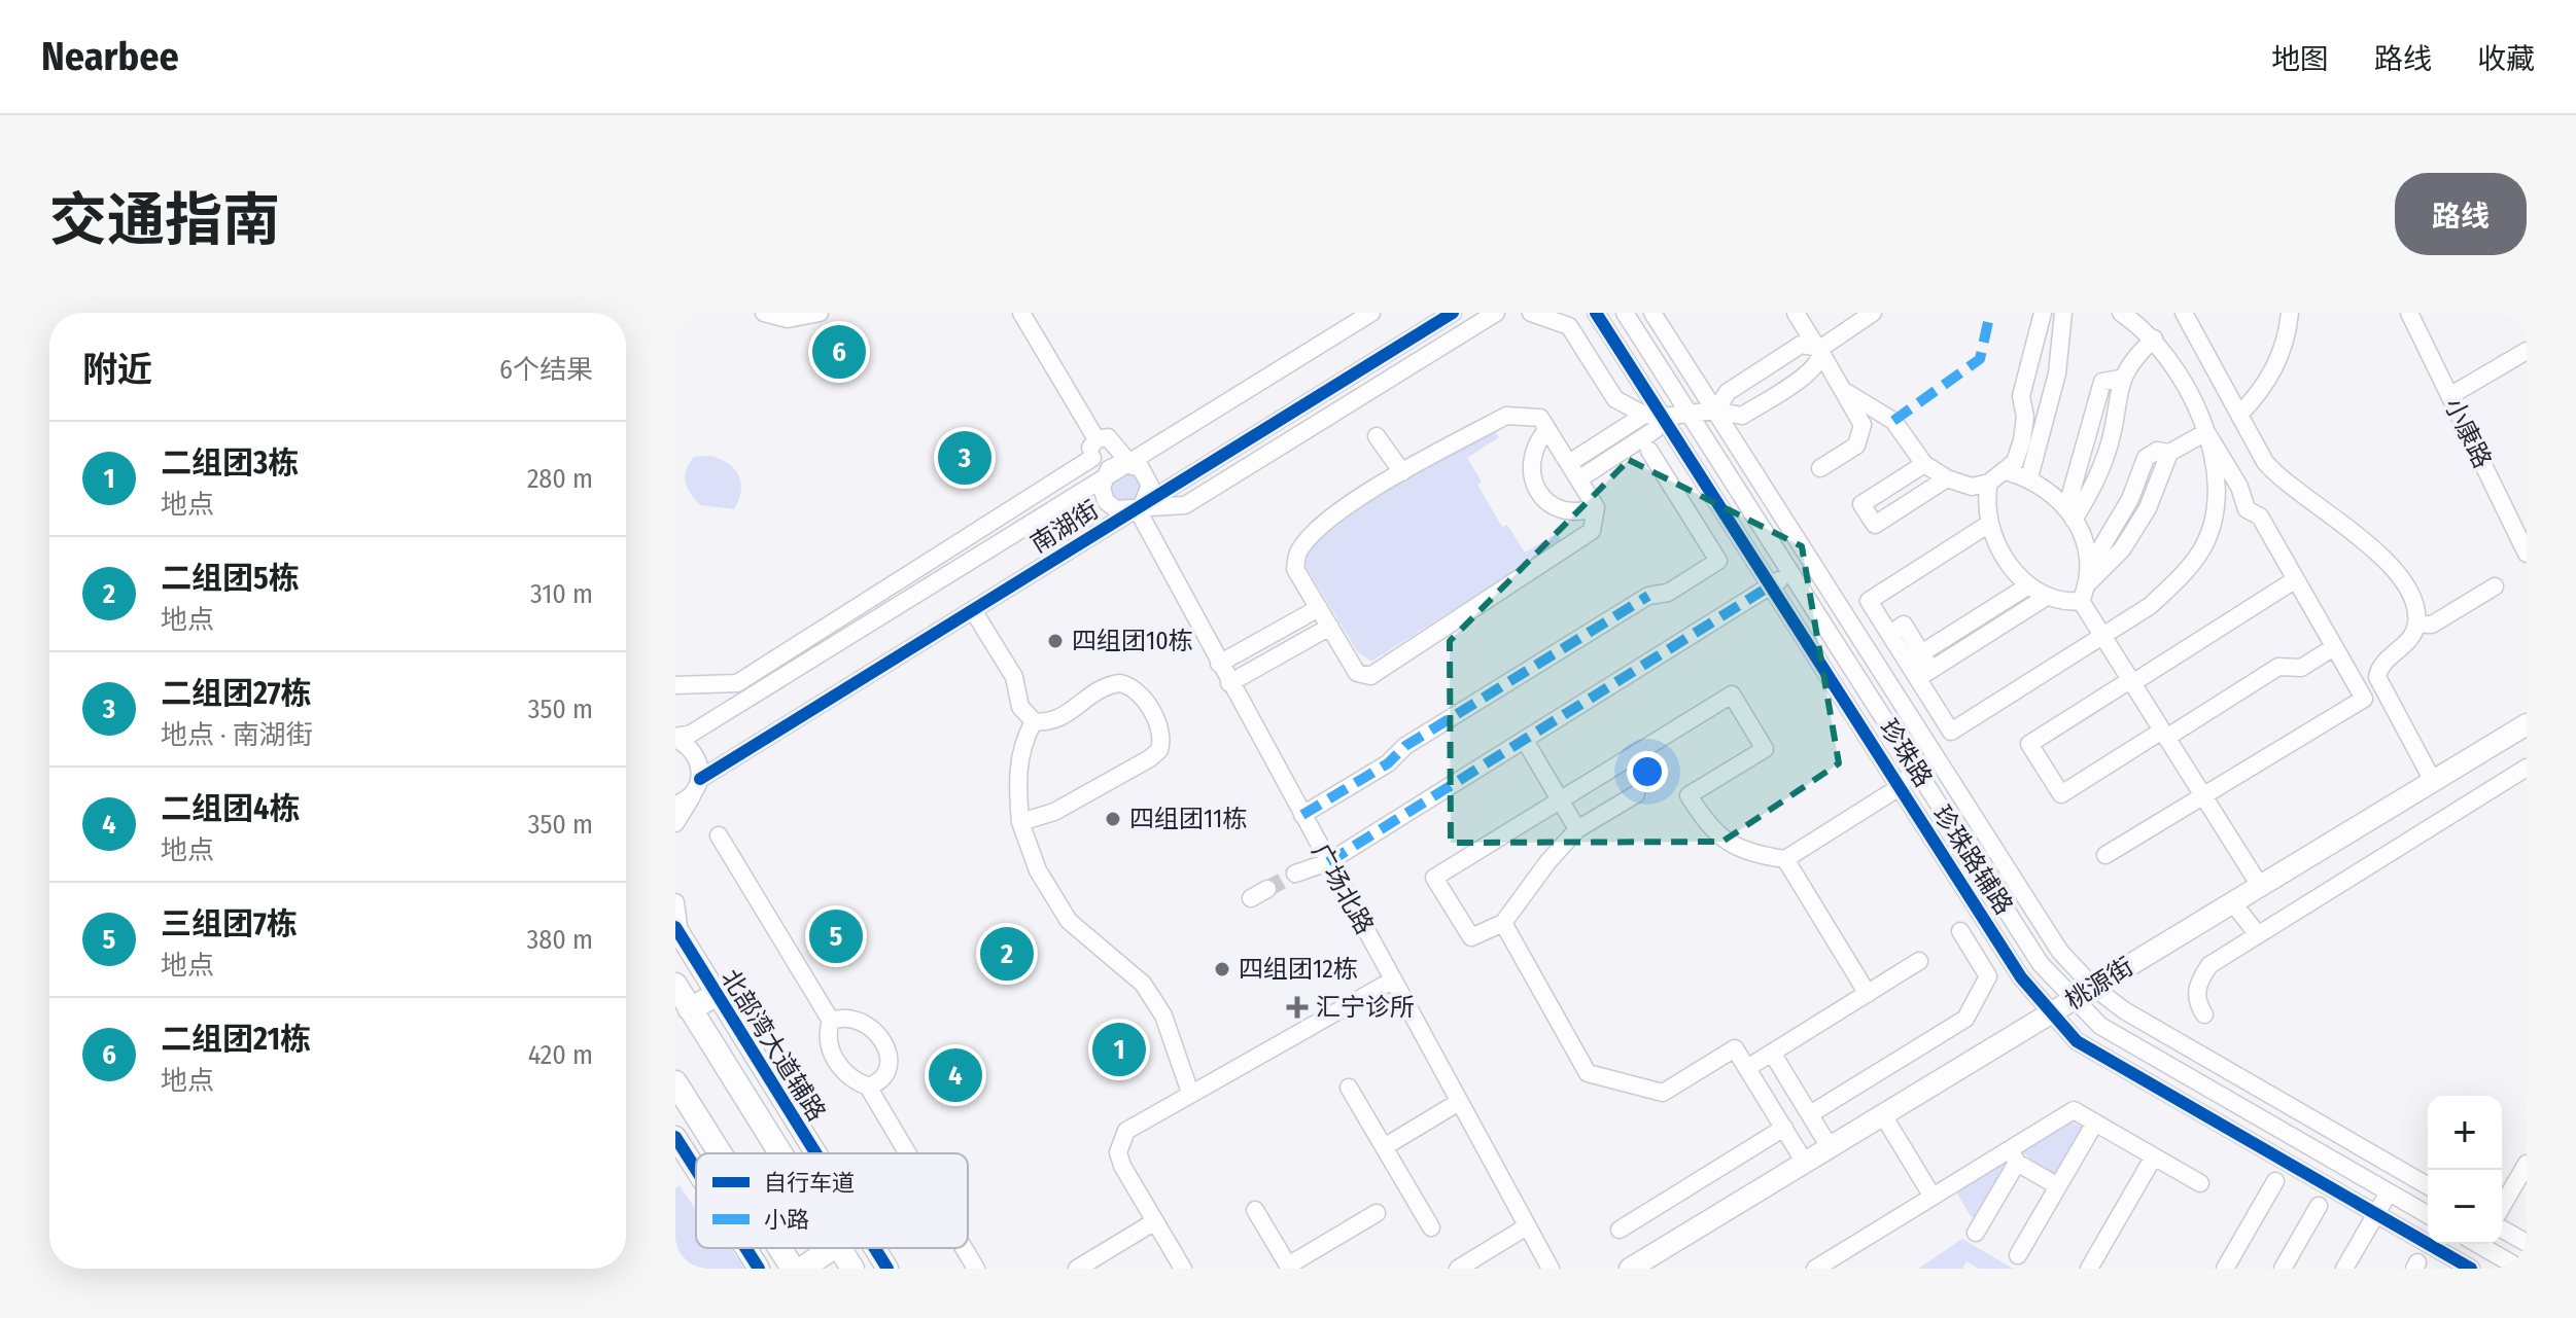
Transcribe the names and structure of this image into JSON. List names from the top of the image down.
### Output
{
  "streets": {
    "main road": ["桃源街", "北部湾大道辅路"],
    "street": [
      "小康路",
      "南湖街",
      "珍珠路",
      "珍珠路辅路",
      "广场北路"
    ]
  },
  "crossings": [
    ["南湖街", "广场北路"],
    ["珍珠路", "桃源街"],
    ["珍珠路辅路", "桃源街"]
  ],
  "places": {
    "other": ["四组团10栋", "四组团11栋", "四组团12栋"],
    "health": ["汇宁诊所"]
  },
  "legend": ["自行车道", "小路"],
  "page": {
    "header": "Nearbee",
    "nav": ["地图", "路线", "收藏"],
    "title": "交通指南",
    "buttons": "路线",
    "heading": ["附近", "6个结果"],
    "pins": [
      "6",
      "3",
      "5",
      "2",
      "1",
      "4"
    ],
    "list": [
      {
        "mark": "1",
        "name": "二组团3栋",
        "note": "地点",
        "value": "280 m"
      },
      {
        "mark": "2",
        "name": "二组团5栋",
        "note": "地点",
        "value": "310 m"
      },
      {
        "mark": "3",
        "name": "二组团27栋",
        "note": "地点 · 南湖街",
        "value": "350 m"
      },
      {
        "mark": "4",
        "name": "二组团4栋",
        "note": "地点",
        "value": "350 m"
      },
      {
        "mark": "5",
        "name": "三组团7栋",
        "note": "地点",
        "value": "380 m"
      },
      {
        "mark": "6",
        "name": "二组团21栋",
        "note": "地点",
        "value": "420 m"
      }
    ],
    "map_buttons": ["+", "−"]
  }
}
